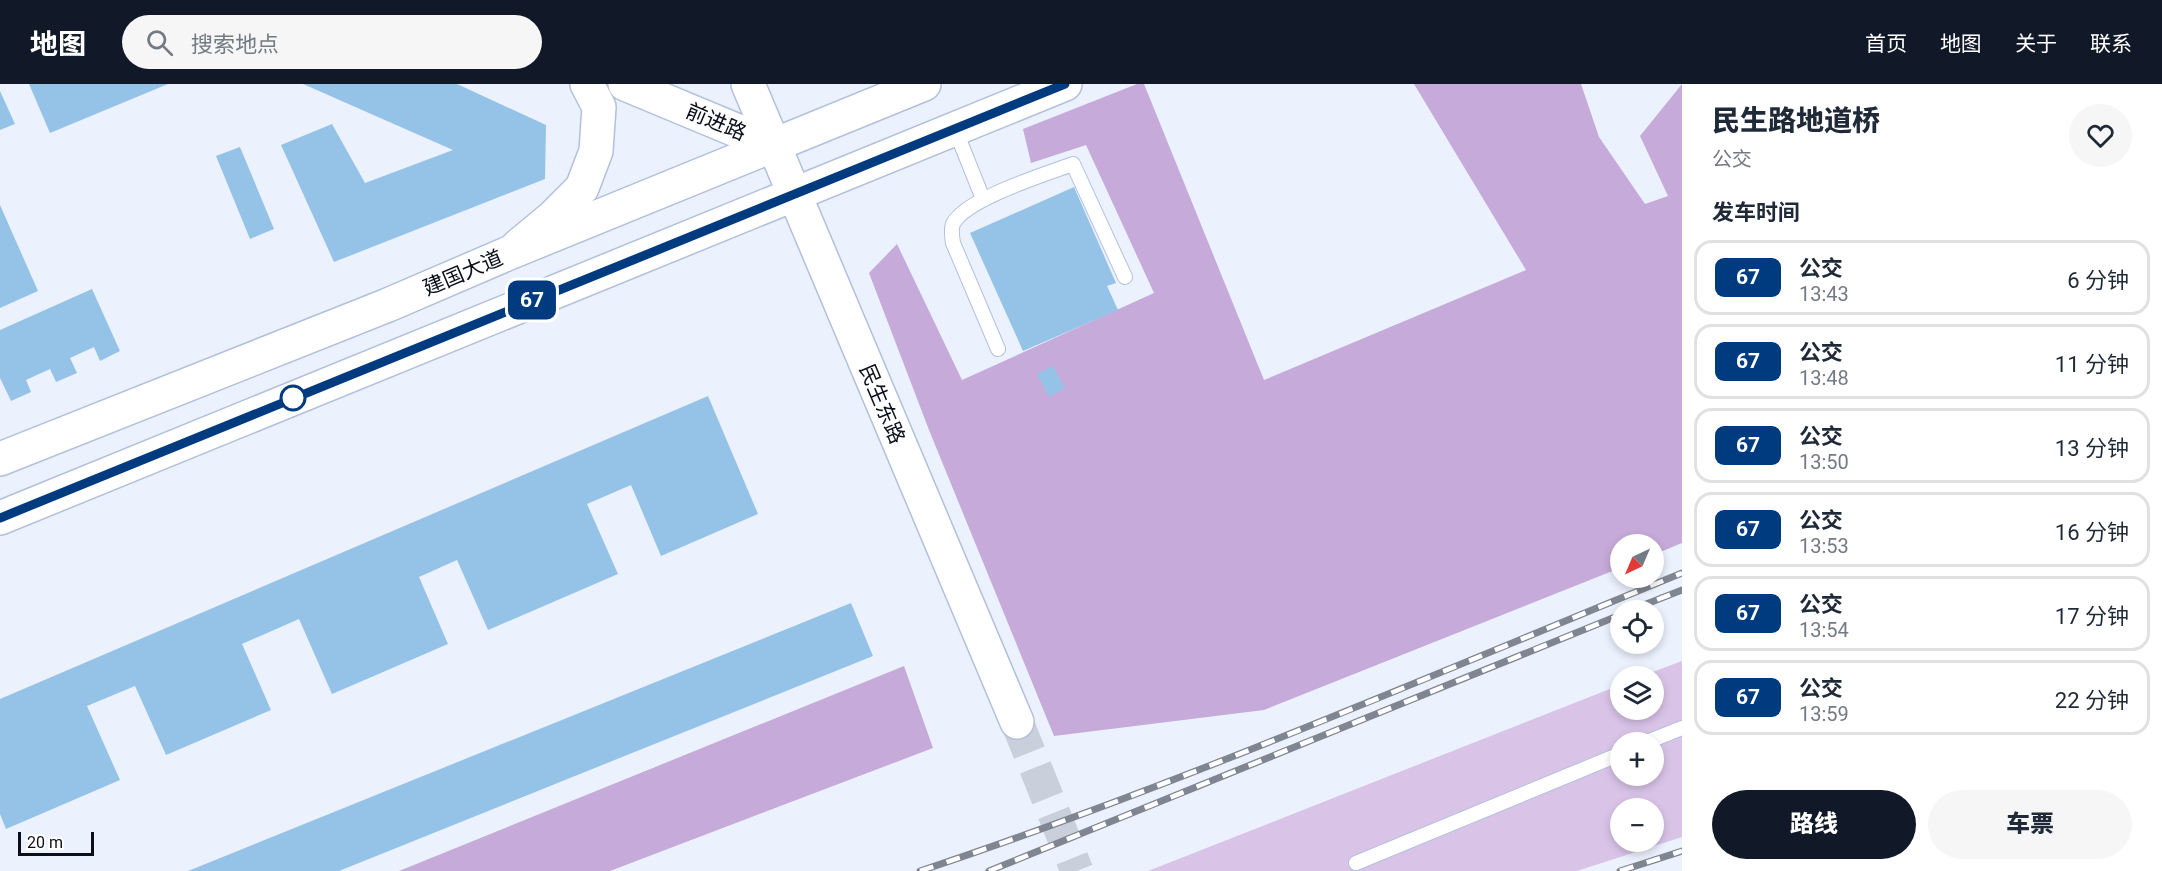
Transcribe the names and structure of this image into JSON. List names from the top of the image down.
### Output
{
  "streets": {
    "main road": ["前进路", "建国大道", "民生东路"]
  },
  "crossings": [
    ["前进路", "建国大道"],
    ["前进路", "民生东路"],
    ["建国大道", "民生东路"]
  ],
  "lines": ["bus line 67"],
  "scale_bar": "20 m",
  "north": "bottom left",
  "page": {
    "header": "地图",
    "search": "搜索地点",
    "nav": [
      "首页",
      "地图",
      "关于",
      "联系"
    ],
    "on_map": "67",
    "heading": [
      ["民生路地道桥", "公交"],
      "发车时间"
    ],
    "list": [
      {
        "mark": "67",
        "name": "公交",
        "note": "13:43",
        "value": "6 分钟"
      },
      {
        "mark": "67",
        "name": "公交",
        "note": "13:48",
        "value": "11 分钟"
      },
      {
        "mark": "67",
        "name": "公交",
        "note": "13:50",
        "value": "13 分钟"
      },
      {
        "mark": "67",
        "name": "公交",
        "note": "13:53",
        "value": "16 分钟"
      },
      {
        "mark": "67",
        "name": "公交",
        "note": "13:54",
        "value": "17 分钟"
      },
      {
        "mark": "67",
        "name": "公交",
        "note": "13:59",
        "value": "22 分钟"
      }
    ],
    "map_buttons": ["+", "−"],
    "buttons": ["路线", "车票"],
    "scale": "20 m"
  }
}
